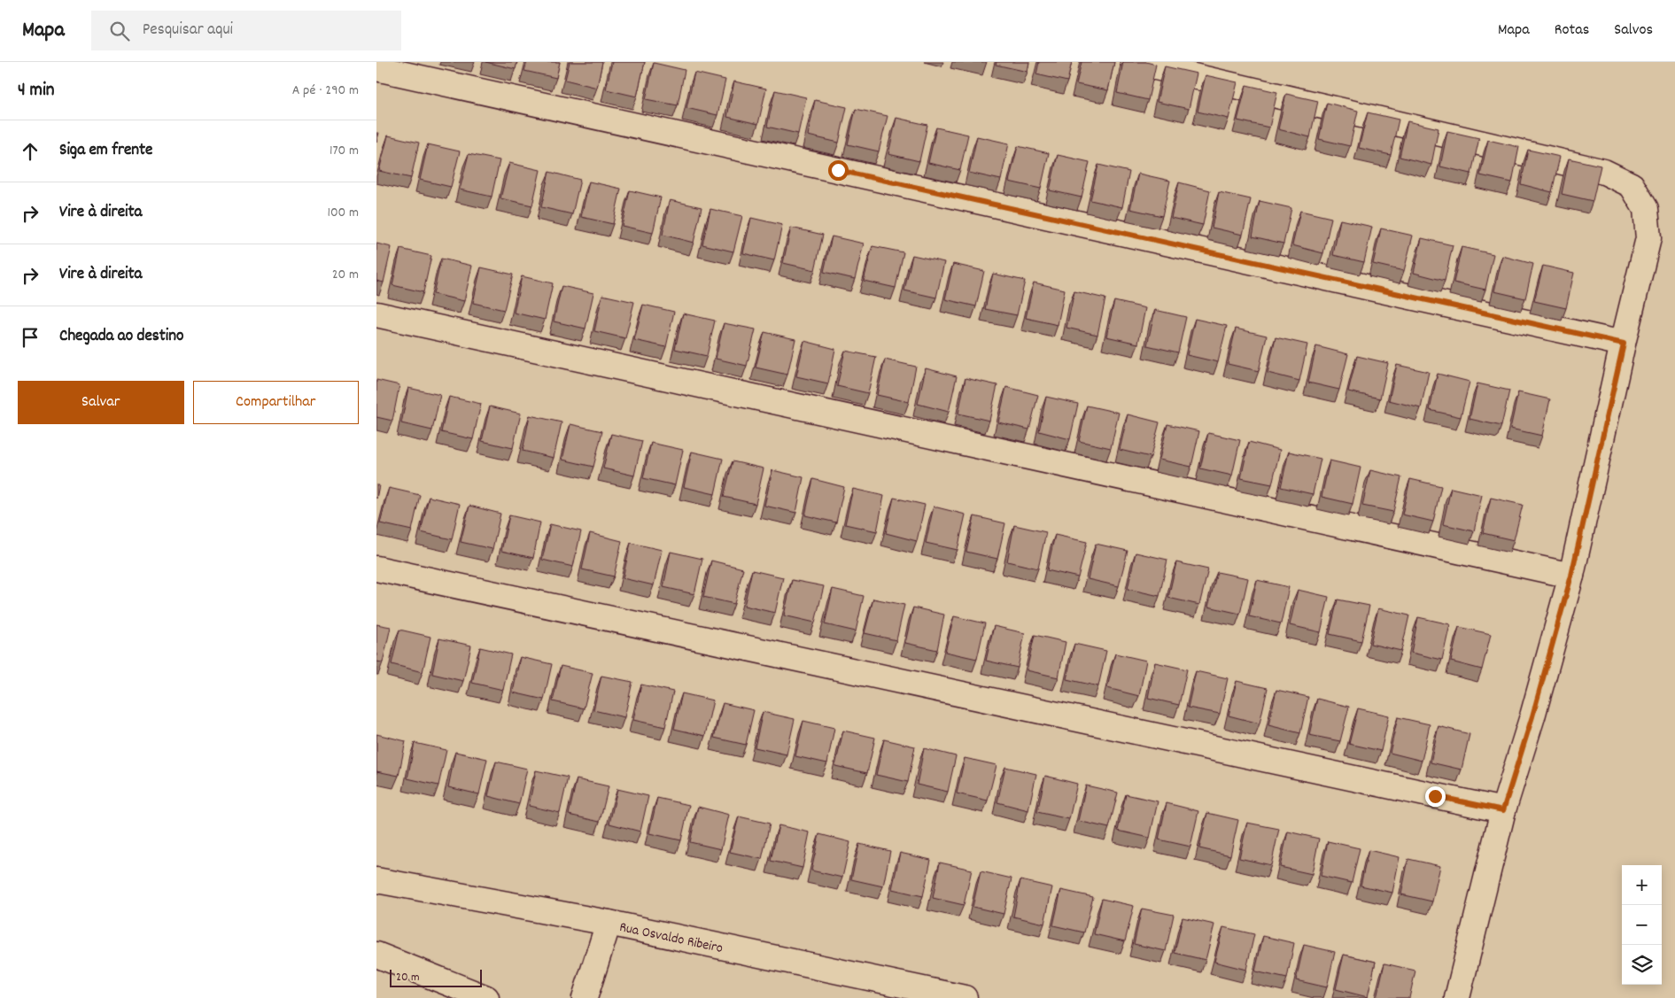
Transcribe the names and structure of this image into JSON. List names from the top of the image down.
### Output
{
  "streets": {
    "street": ["Rua Osvaldo Ribeiro"]
  },
  "scale_bar": "20 m",
  "page": {
    "header": "Mapa",
    "search": "Pesquisar aqui",
    "nav": ["Mapa", "Rotas", "Salvos"],
    "heading": ["4 min", "A pé · 290 m"],
    "list": [
      ["Siga em frente", "170 m"],
      ["Vire à direita", "100 m"],
      ["Vire à direita", "20 m"],
      "Chegada ao destino"
    ],
    "buttons": ["Salvar", "Compartilhar"],
    "map_buttons": ["+", "−"],
    "scale": "20 m"
  }
}
